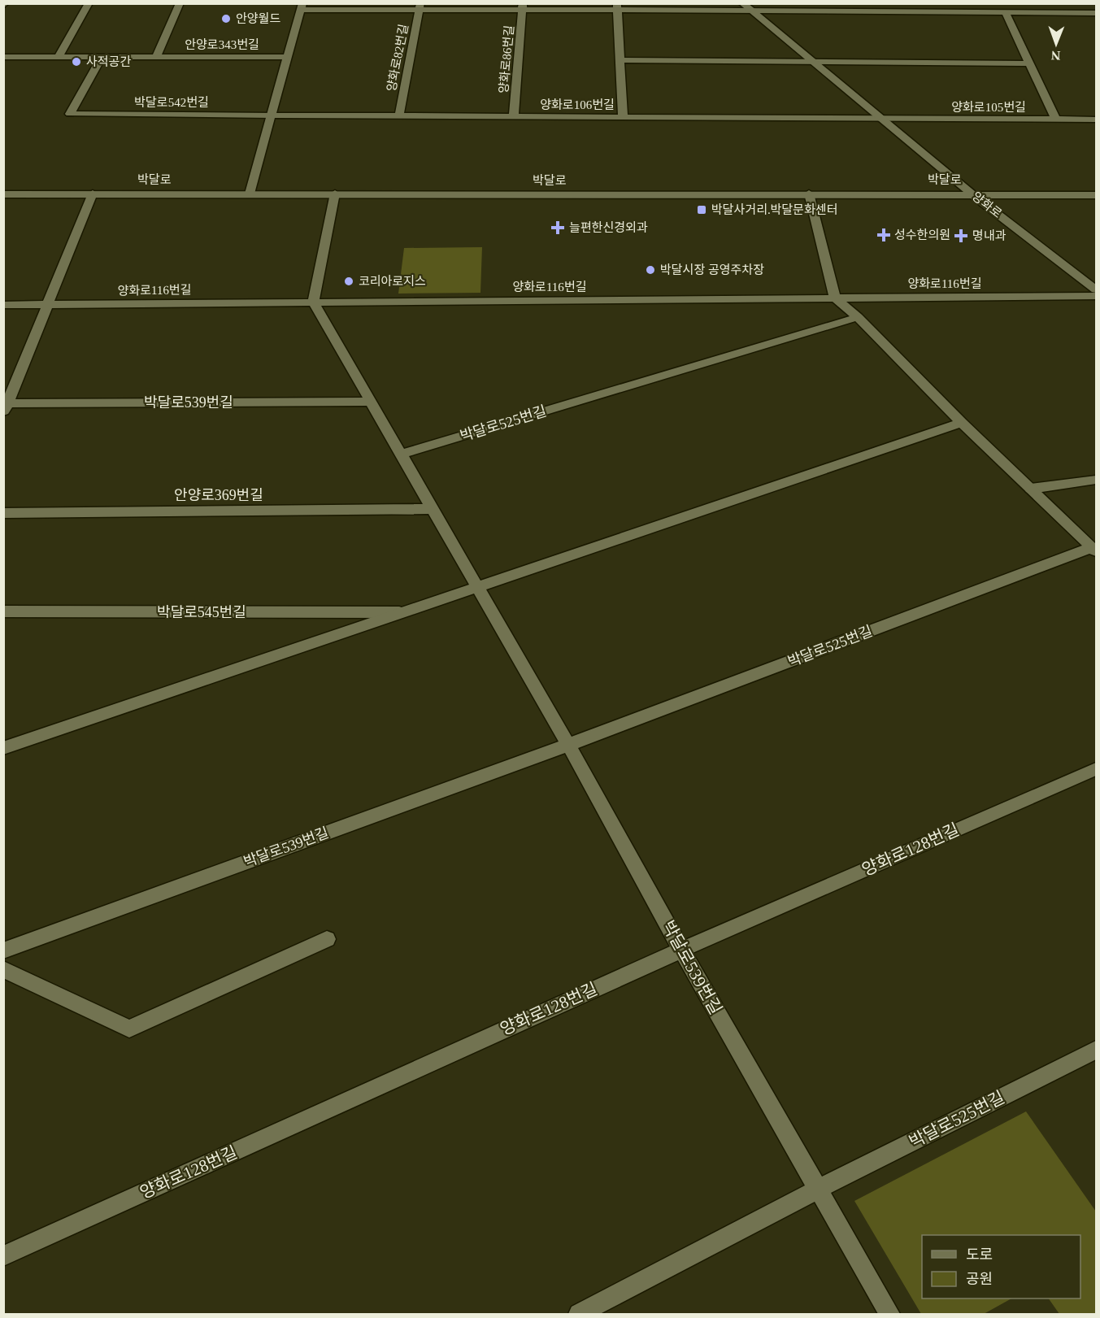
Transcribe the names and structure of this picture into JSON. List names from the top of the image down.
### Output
{
  "streets": {
    "street": [
      "안양로343번길",
      "양화로82번길",
      "양화로86번길",
      "박달로542번길",
      "양화로106번길",
      "양화로105번길",
      "박달로",
      "양화로",
      "양화로116번길",
      "박달로539번길",
      "박달로525번길",
      "안양로369번길",
      "박달로545번길",
      "양화로128번길"
    ]
  },
  "crossings": [
    ["안양로343번길", "박달로542번길"],
    ["양화로82번길", "양화로106번길"],
    ["양화로86번길", "양화로106번길"],
    ["박달로542번길", "양화로106번길"],
    ["양화로106번길", "양화로105번길"],
    ["양화로106번길", "양화로"],
    ["양화로105번길", "양화로"],
    ["박달로", "양화로"],
    ["양화로116번길", "박달로539번길"],
    ["양화로116번길", "박달로525번길"],
    ["박달로539번길", "박달로525번길"],
    ["박달로539번길", "안양로369번길"],
    ["박달로539번길", "양화로128번길"]
  ],
  "places": {
    "other": [
      "안양월드",
      "사적공간",
      "박달시장 공영주차장",
      "코리아로지스"
    ],
    "transit": ["박달사거리.박달문화센터"],
    "health": ["늘편한신경외과", "성수한의원", "명내과"]
  },
  "legend": ["도로", "공원"],
  "north": "bottom"
}
